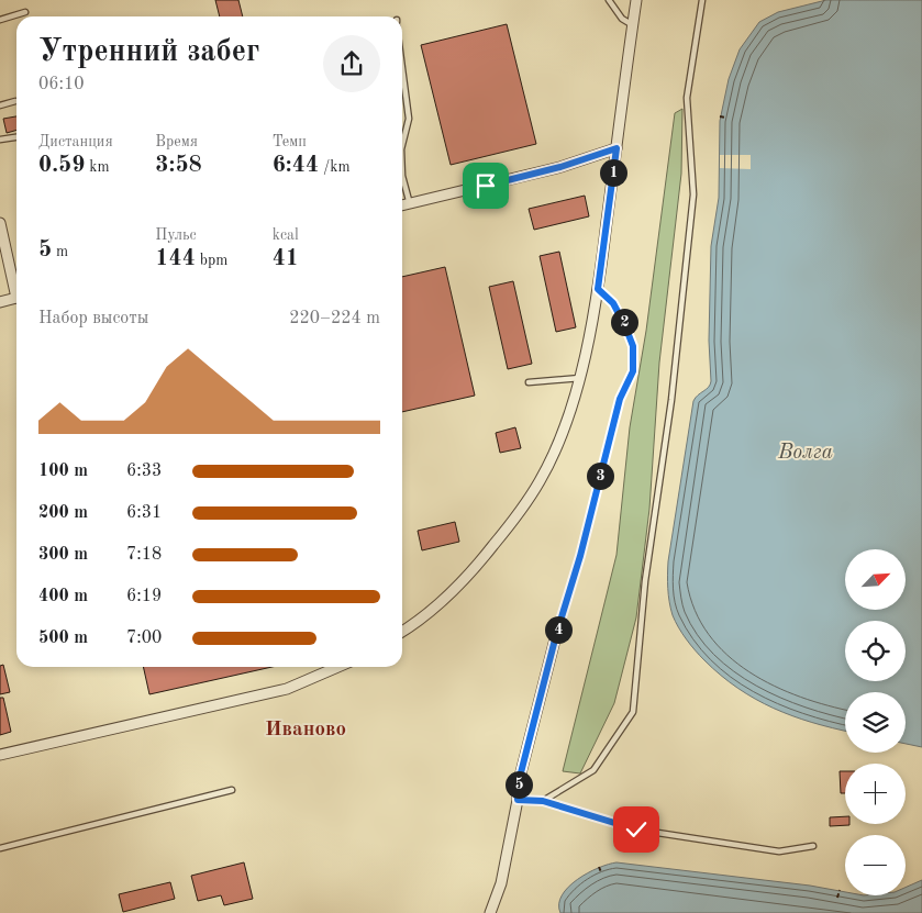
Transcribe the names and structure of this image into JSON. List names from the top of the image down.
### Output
{
  "districts": ["Иваново"],
  "water": ["Волга"],
  "north": "top right",
  "page": {
    "heading": ["Утренний забег", "06:10"],
    "stats": [
      ["Дистанция", "0.59 km"],
      ["Время", "3:58"],
      ["Темп", "6:44 /km"],
      ["5 m"],
      ["Пульс", "144 bpm"],
      ["kcal", "41"]
    ],
    "pins": [
      "1",
      "2",
      "3",
      "4",
      "5"
    ],
    "chart": ["Набор высоты", "220–224 m"],
    "list": [
      {
        "name": "100 m",
        "note": "6:33"
      },
      {
        "name": "200 m",
        "note": "6:31"
      },
      {
        "name": "300 m",
        "note": "7:18"
      },
      {
        "name": "400 m",
        "note": "6:19"
      },
      {
        "name": "500 m",
        "note": "7:00"
      }
    ],
    "map_buttons": ["+", "−"]
  }
}
